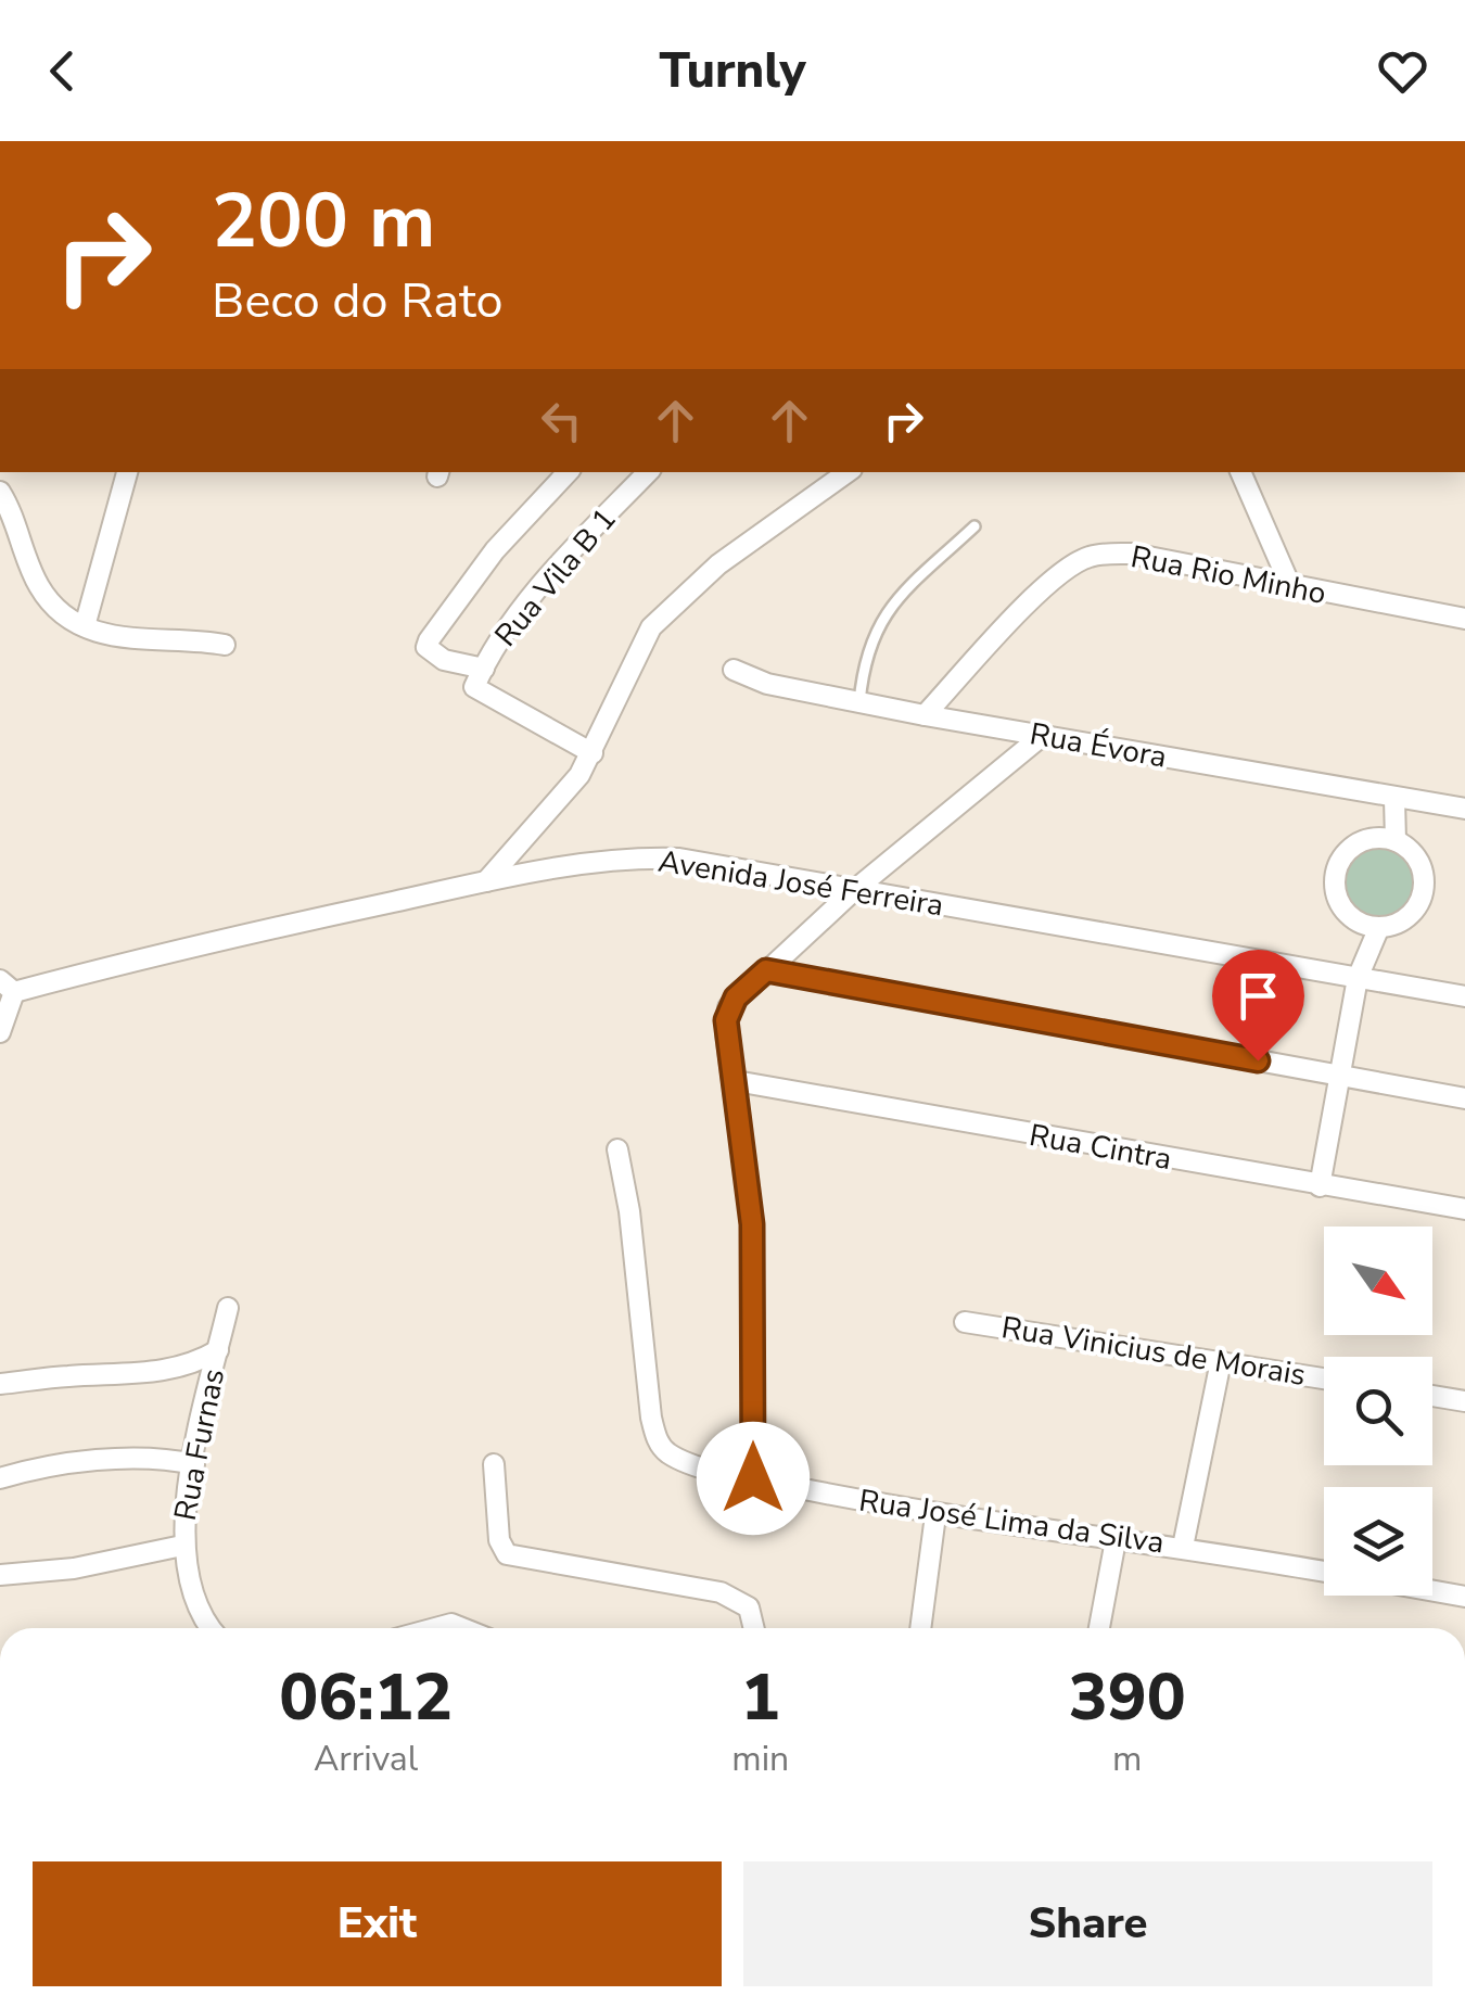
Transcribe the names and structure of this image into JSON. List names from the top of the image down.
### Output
{
  "streets": {
    "street": [
      "Rua Rio Minho",
      "Rua Vila B 1",
      "Rua Évora",
      "Avenida José Ferreira",
      "Rua Cintra",
      "Rua Vinicius de Morais",
      "Rua Furnas",
      "Rua José Lima da Silva"
    ]
  },
  "crossings": [
    ["Rua Rio Minho", "Rua Évora"]
  ],
  "north": "bottom right",
  "page": {
    "header": "Turnly",
    "turn": ["200 m", "Beco do Rato"],
    "eta": [
      "06:12",
      "Arrival",
      "1",
      "min",
      "390",
      "m"
    ],
    "buttons": ["Exit", "Share"]
  }
}
